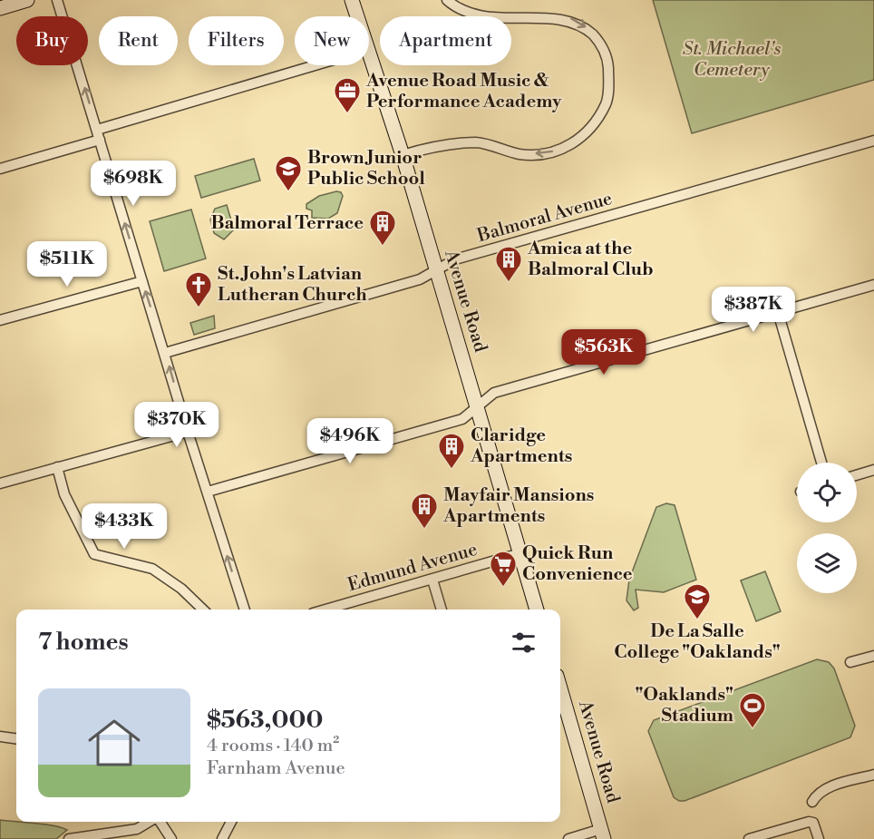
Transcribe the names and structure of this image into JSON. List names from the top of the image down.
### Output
{
  "streets": {
    "main road": ["Avenue Road"],
    "street": ["Balmoral Avenue", "Edmund Avenue"]
  },
  "crossings": [
    ["Balmoral Avenue", "Avenue Road"],
    ["Avenue Road", "Edmund Avenue"]
  ],
  "parks": ["St. Michael's Cemetery"],
  "places": {
    "office": ["Avenue Road Music & Performance Academy"],
    "school or university": ["Brown Junior Public School", "De La Salle College \"Oaklands\""],
    "building": [
      "Balmoral Terrace",
      "Amica at the Balmoral Club",
      "Claridge Apartments",
      "Mayfair Mansions Apartments"
    ],
    "church": ["St. John's Latvian Lutheran Church"],
    "supermarket": ["Quick Run Convenience"],
    "sports": ["\"Oaklands\" Stadium"]
  },
  "page": {
    "chip": [
      "Buy",
      "Rent",
      "Filters",
      "New",
      "Apartment"
    ],
    "price": [
      "$698K",
      "$511K",
      "$387K",
      "$563K",
      "$370K",
      "$496K",
      "$433K"
    ],
    "heading": "7 homes",
    "list": [
      {
        "name": "$563,000",
        "note": "4 rooms · 140 m² · Farnham Avenue"
      }
    ]
  }
}
